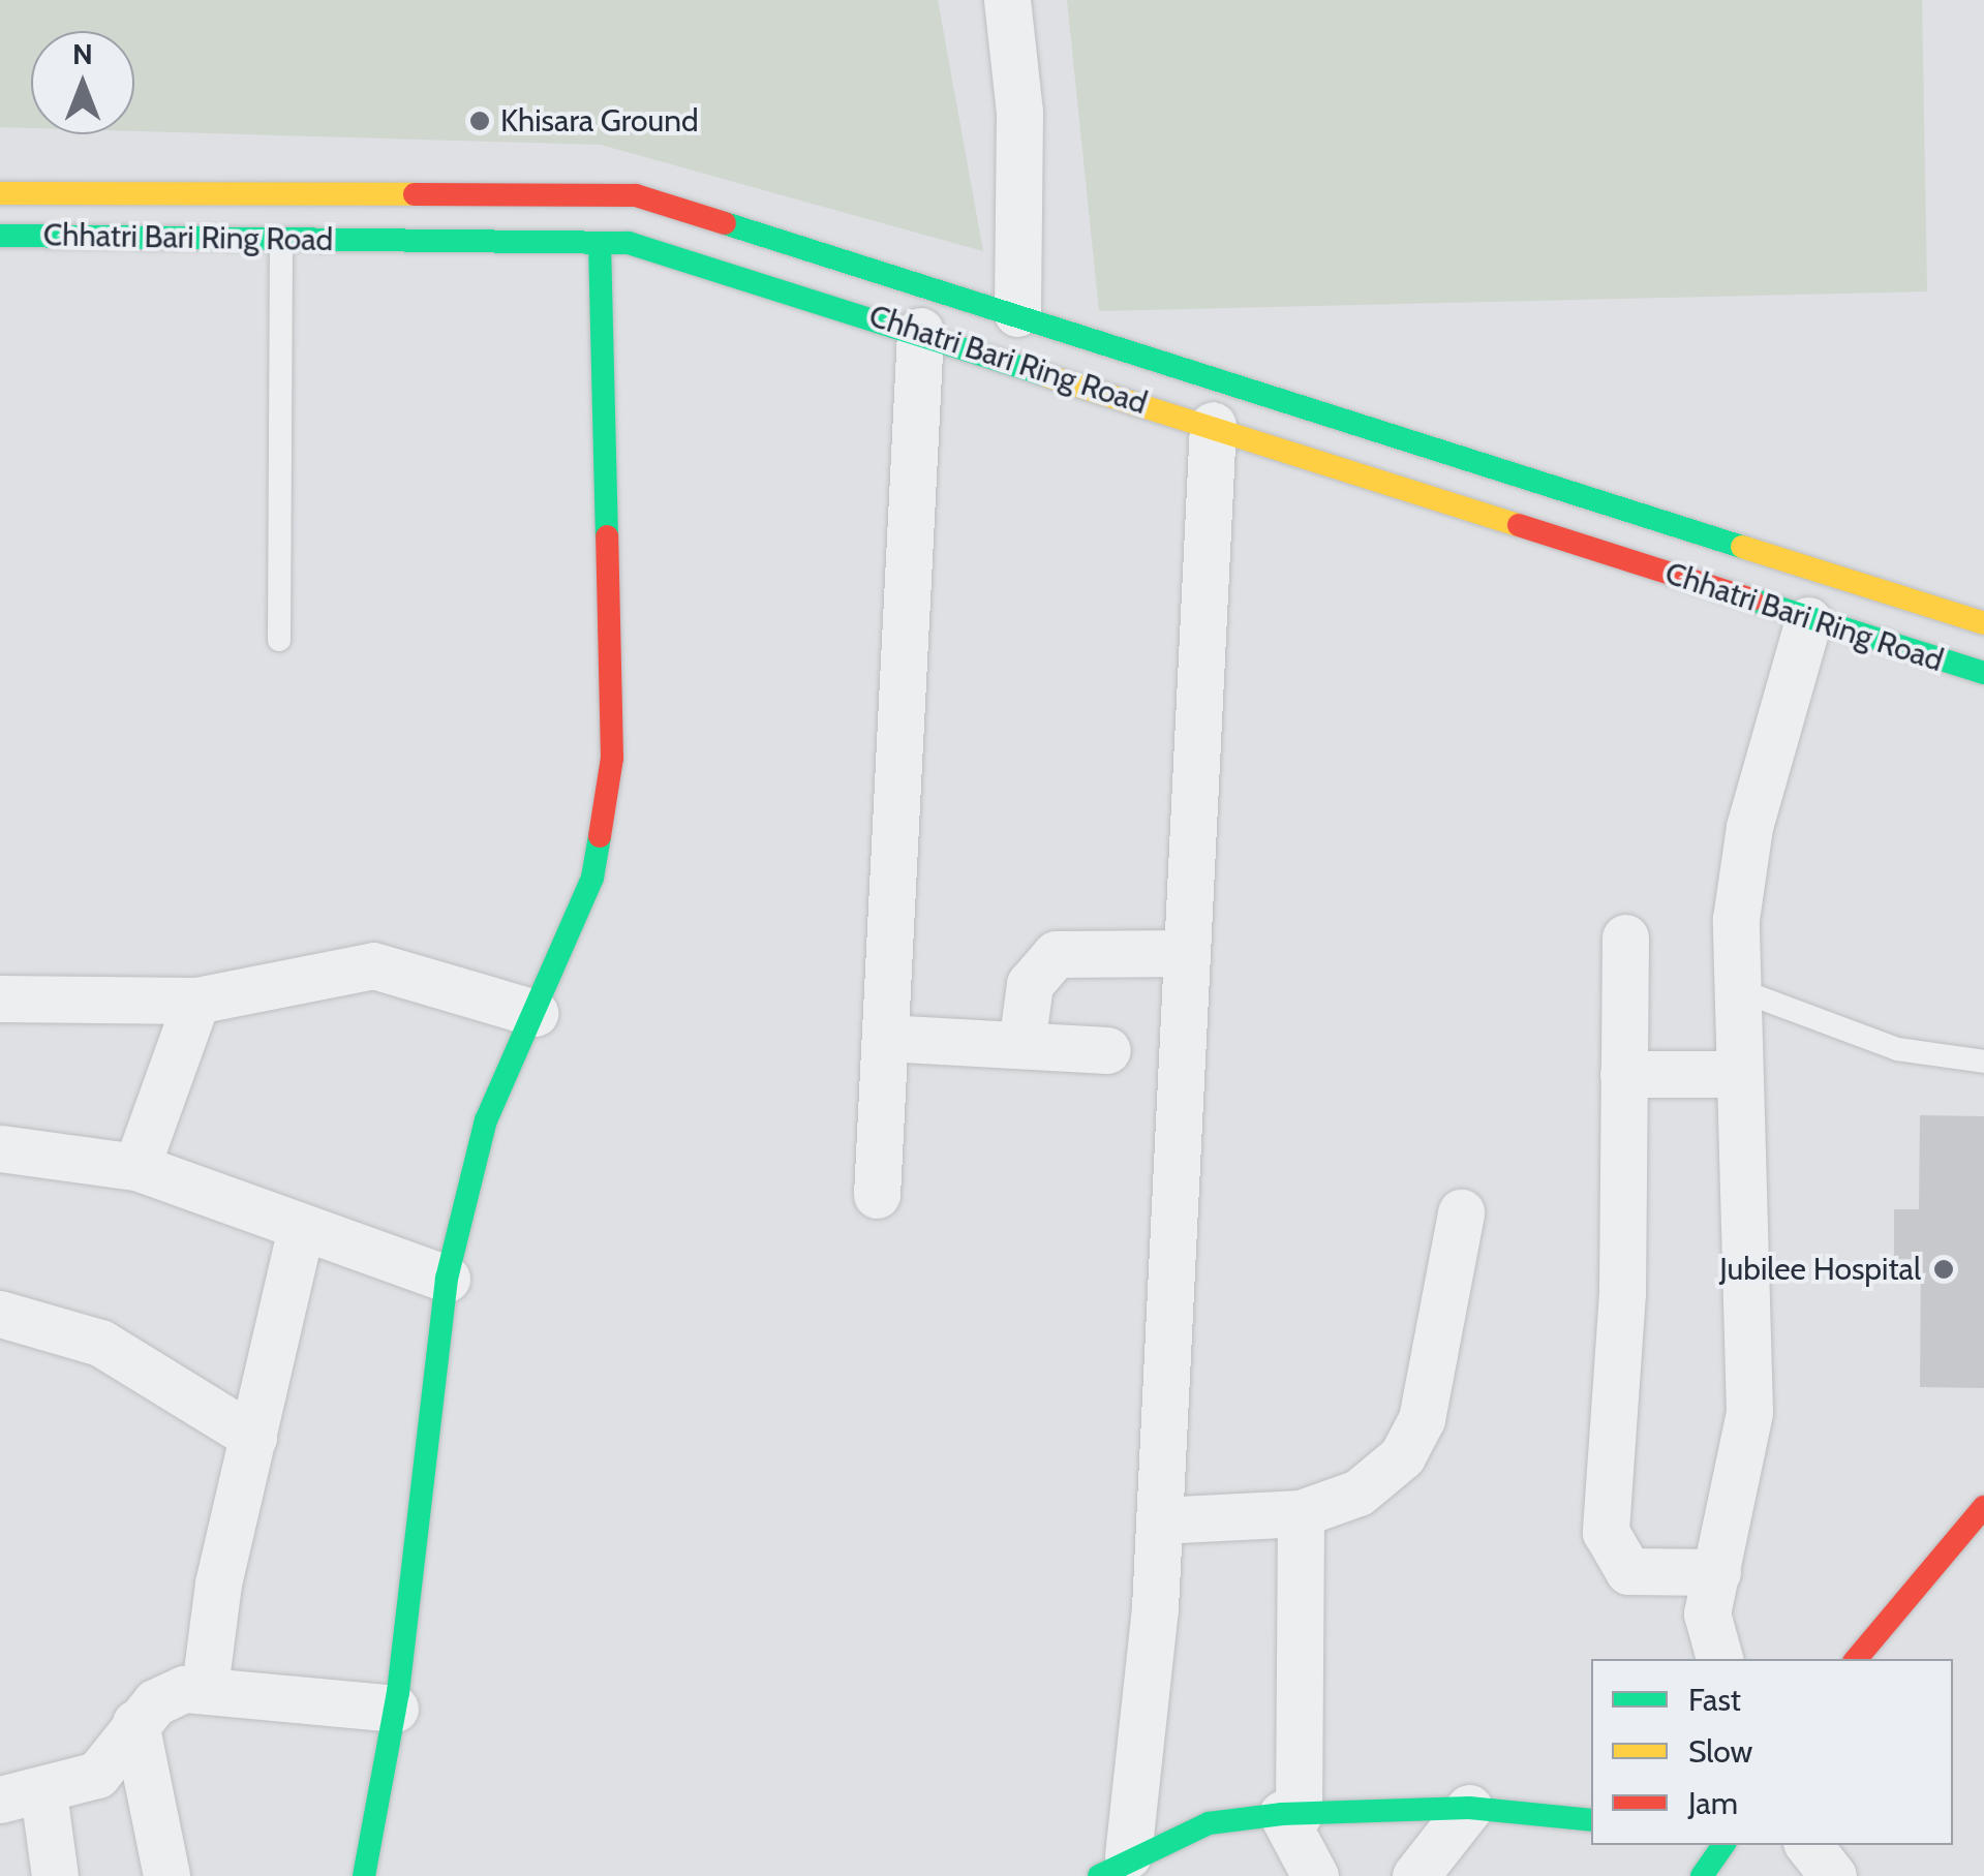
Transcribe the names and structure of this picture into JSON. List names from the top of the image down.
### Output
{
  "streets": {
    "main road": ["Chhatri Bari Ring Road"]
  },
  "places": ["Khisara Ground", "Jubilee Hospital"],
  "legend": ["Fast", "Slow", "Jam"],
  "north": "top"
}
